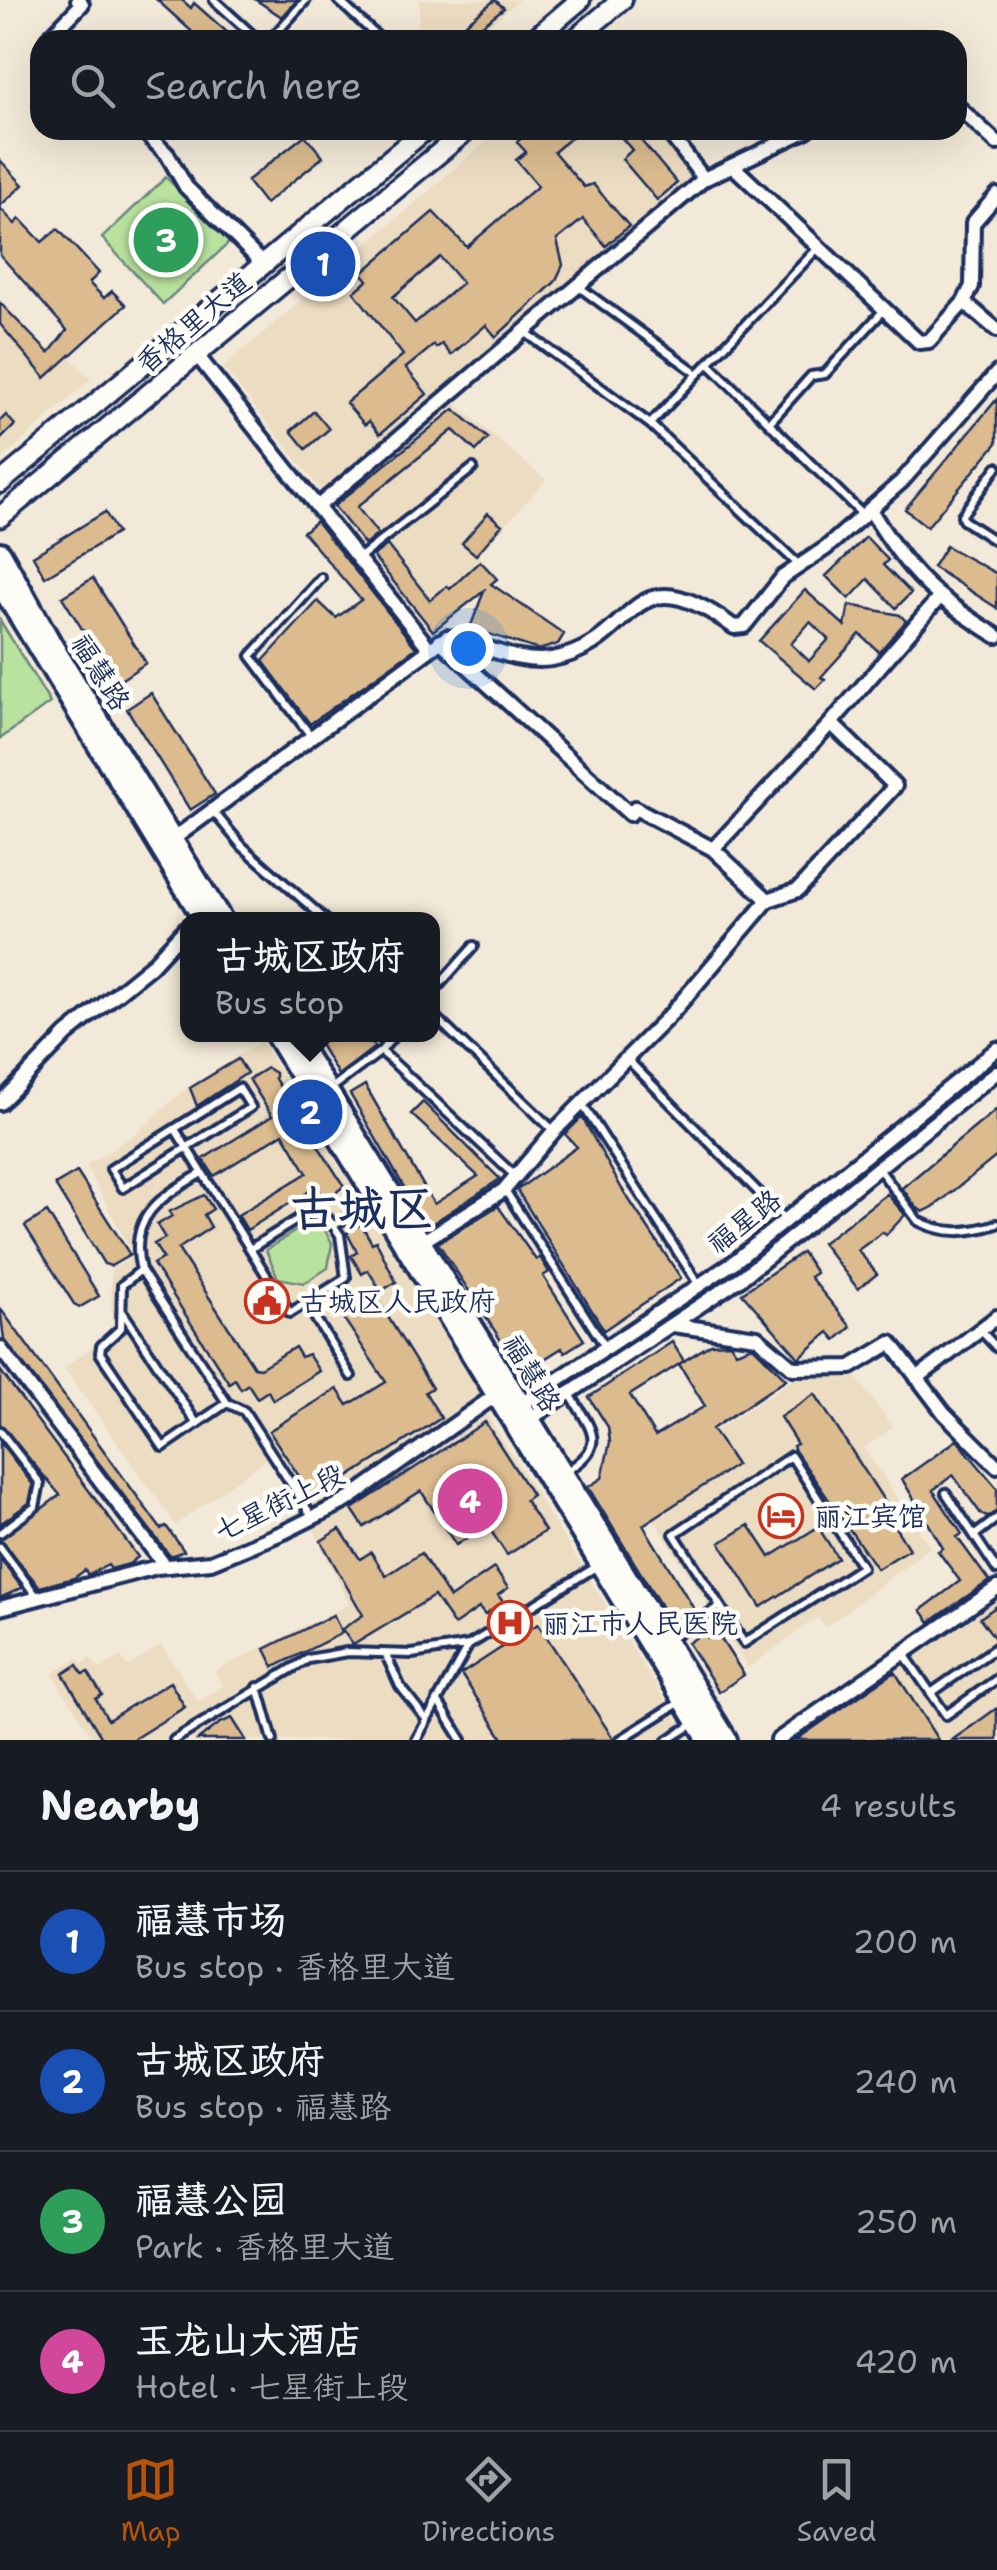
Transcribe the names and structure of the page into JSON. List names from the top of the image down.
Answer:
{
  "streets": {
    "main road": ["香格里大道", "福慧路"],
    "street": ["福星路", "七星街上段"]
  },
  "crossings": [
    ["福慧路", "福星路"],
    ["福慧路", "七星街上段"],
    ["福星路", "七星街上段"]
  ],
  "districts": ["古城区"],
  "places": {
    "public building": ["古城区人民政府"],
    "hotel": ["丽江宾馆"],
    "hospital": ["丽江市人民医院"]
  },
  "page": {
    "search": "Search here",
    "pins": [
      "3",
      "1",
      "2",
      "4"
    ],
    "popup": ["古城区政府", "Bus stop"],
    "heading": ["Nearby", "4 results"],
    "list": [
      {
        "mark": "1",
        "name": "福慧市场",
        "note": "Bus stop · 香格里大道",
        "value": "200 m"
      },
      {
        "mark": "2",
        "name": "古城区政府",
        "note": "Bus stop · 福慧路",
        "value": "240 m"
      },
      {
        "mark": "3",
        "name": "福慧公园",
        "note": "Park · 香格里大道",
        "value": "250 m"
      },
      {
        "mark": "4",
        "name": "玉龙山大酒店",
        "note": "Hotel · 七星街上段",
        "value": "420 m"
      }
    ],
    "nav": ["Map", "Directions", "Saved"]
  }
}
